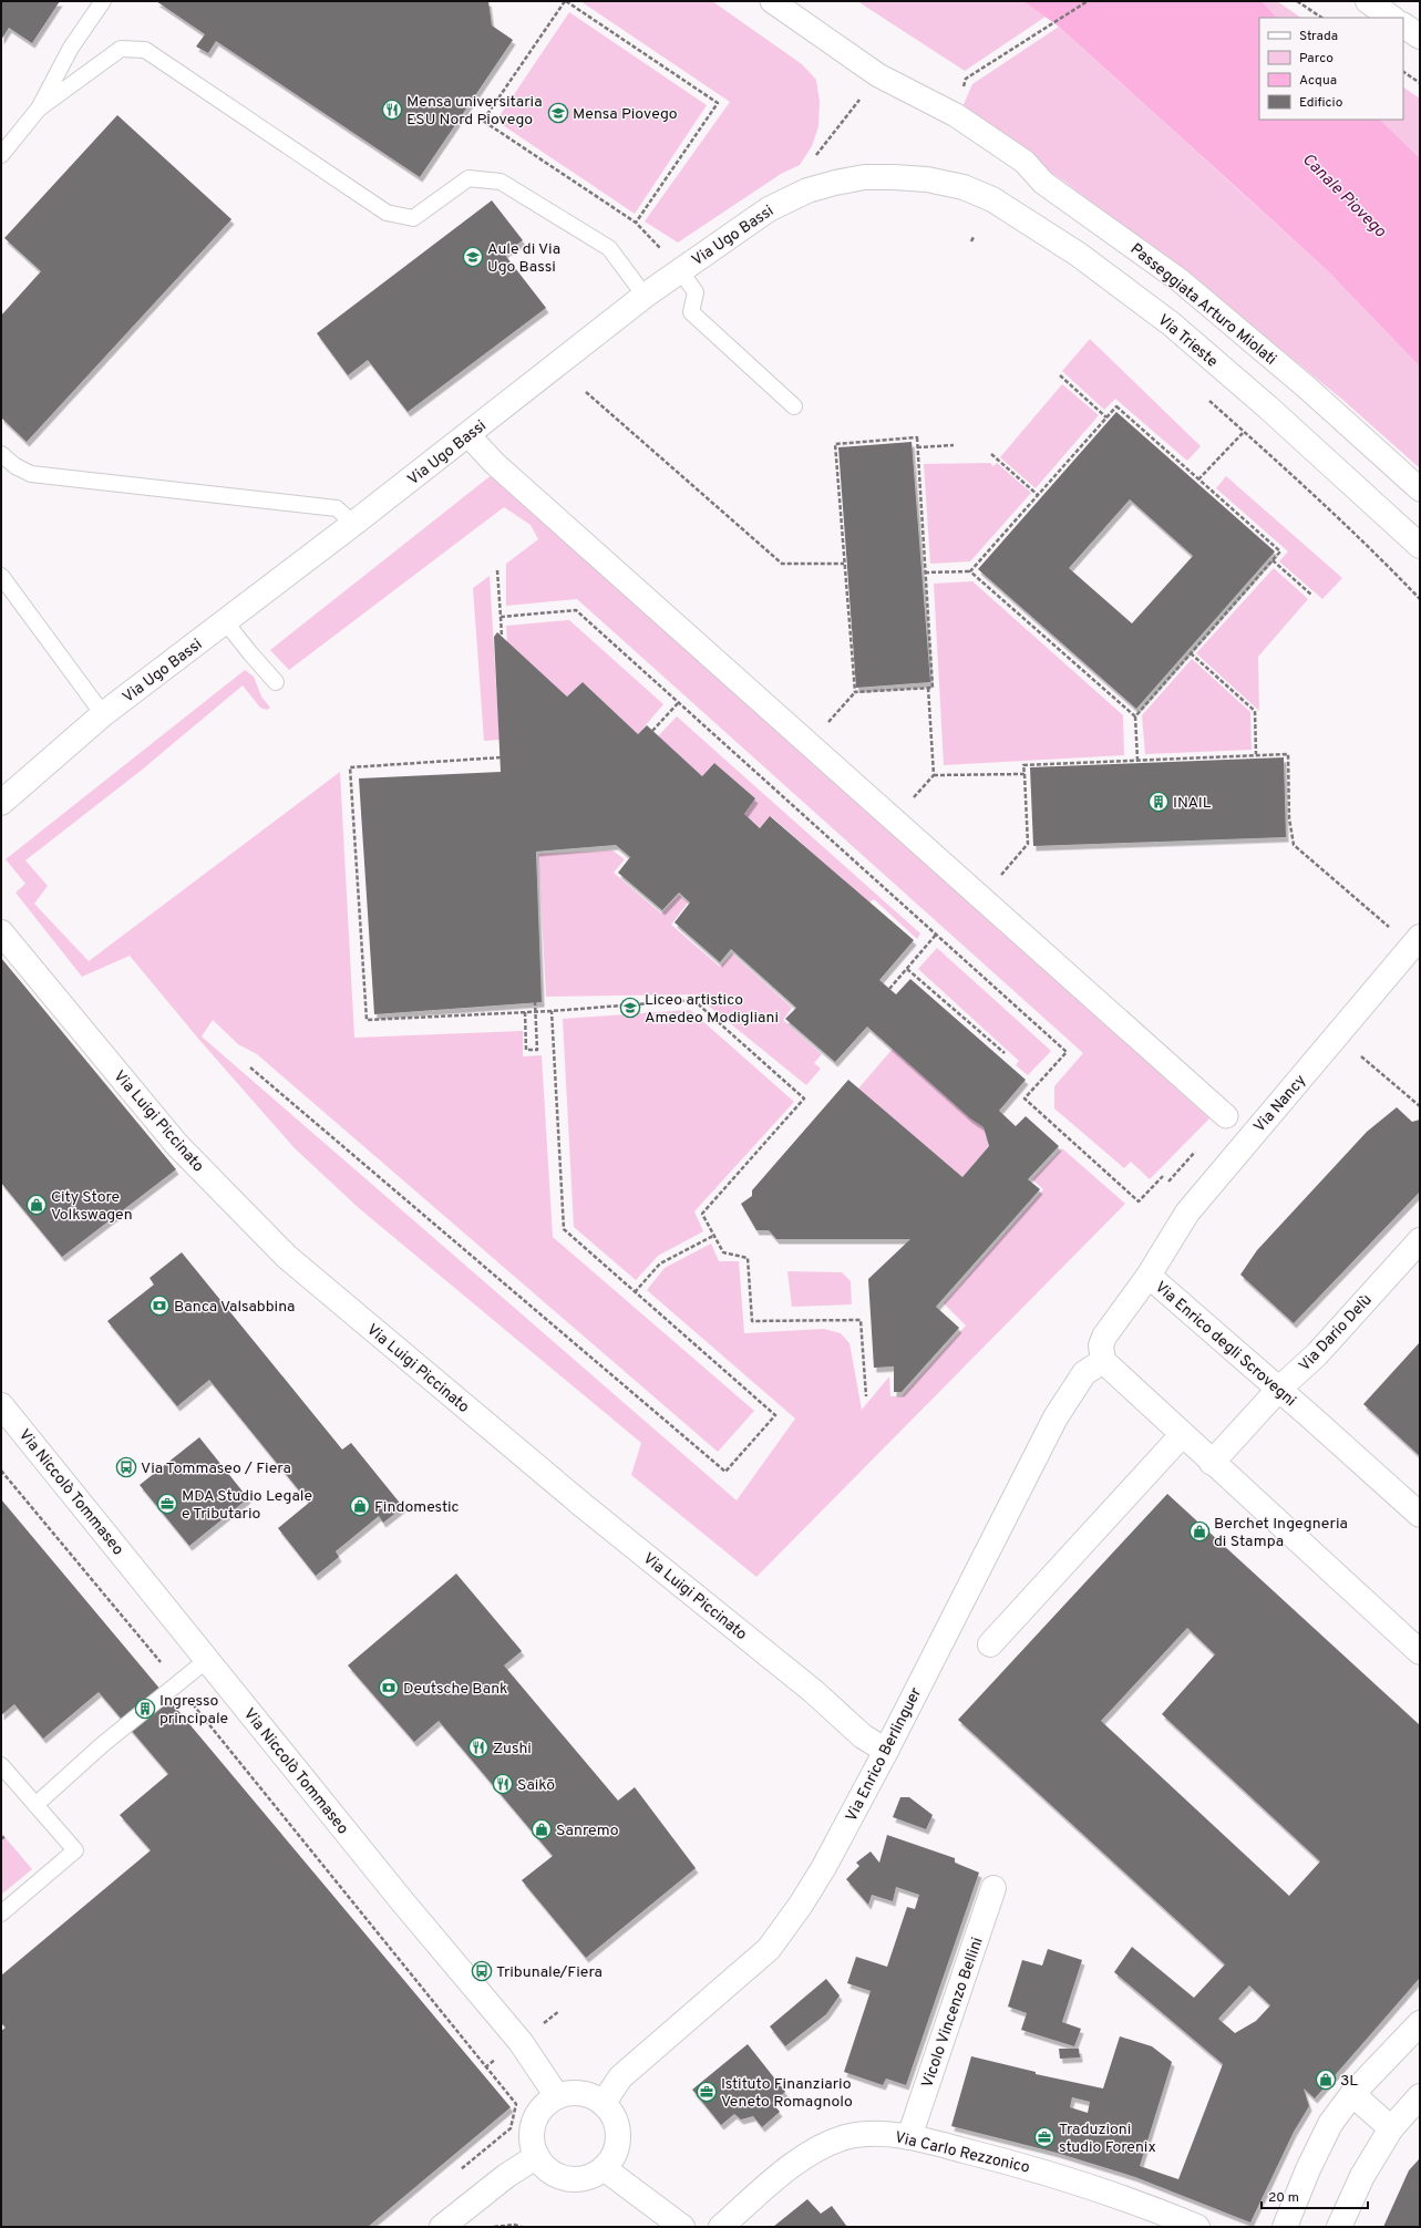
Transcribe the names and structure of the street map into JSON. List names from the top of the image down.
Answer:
{
  "streets": {
    "street": [
      "Via Ugo Bassi",
      "Passeggiata Arturo Miolati",
      "Via Trieste",
      "Via Nancy",
      "Via Luigi Piccinato",
      "Via Dario Delù",
      "Via Enrico degli Scrovegni",
      "Via Niccolò Tommaseo",
      "Via Enrico Berlinguer",
      "Vicolo Vincenzo Bellini",
      "Via Carlo Rezzonico"
    ]
  },
  "crossings": [
    ["Via Ugo Bassi", "Via Trieste"],
    ["Via Nancy", "Via Enrico degli Scrovegni"],
    ["Via Luigi Piccinato", "Via Enrico Berlinguer"],
    ["Via Dario Delù", "Via Enrico degli Scrovegni"],
    ["Via Enrico degli Scrovegni", "Via Enrico Berlinguer"],
    ["Via Niccolò Tommaseo", "Via Enrico Berlinguer"],
    ["Vicolo Vincenzo Bellini", "Via Carlo Rezzonico"]
  ],
  "water": ["Canale Piovego"],
  "places": {
    "restaurant": ["Mensa universitaria ESU Nord Piovego", "Zushi", "Saikō"],
    "school or university": ["Mensa Piovego", "Aule di Via Ugo Bassi", "Liceo artistico Amedeo Modigliani"],
    "building": ["INAIL", "Ingresso principale"],
    "shop": [
      "City Store Volkswagen",
      "Findomestic",
      "Berchet Ingegneria di Stampa",
      "Sanremo",
      "3L"
    ],
    "bank": ["Banca Valsabbina", "Deutsche Bank"],
    "bus stop": ["Via Tommaseo / Fiera", "Tribunale/Fiera"],
    "office": ["MDA Studio Legale e Tributario", "Istituto Finanziario Veneto Romagnolo", "Traduzioni studio Forenix"]
  },
  "legend": [
    "Strada",
    "Parco",
    "Acqua",
    "Edificio"
  ],
  "scale_bar": "20 m"
}
